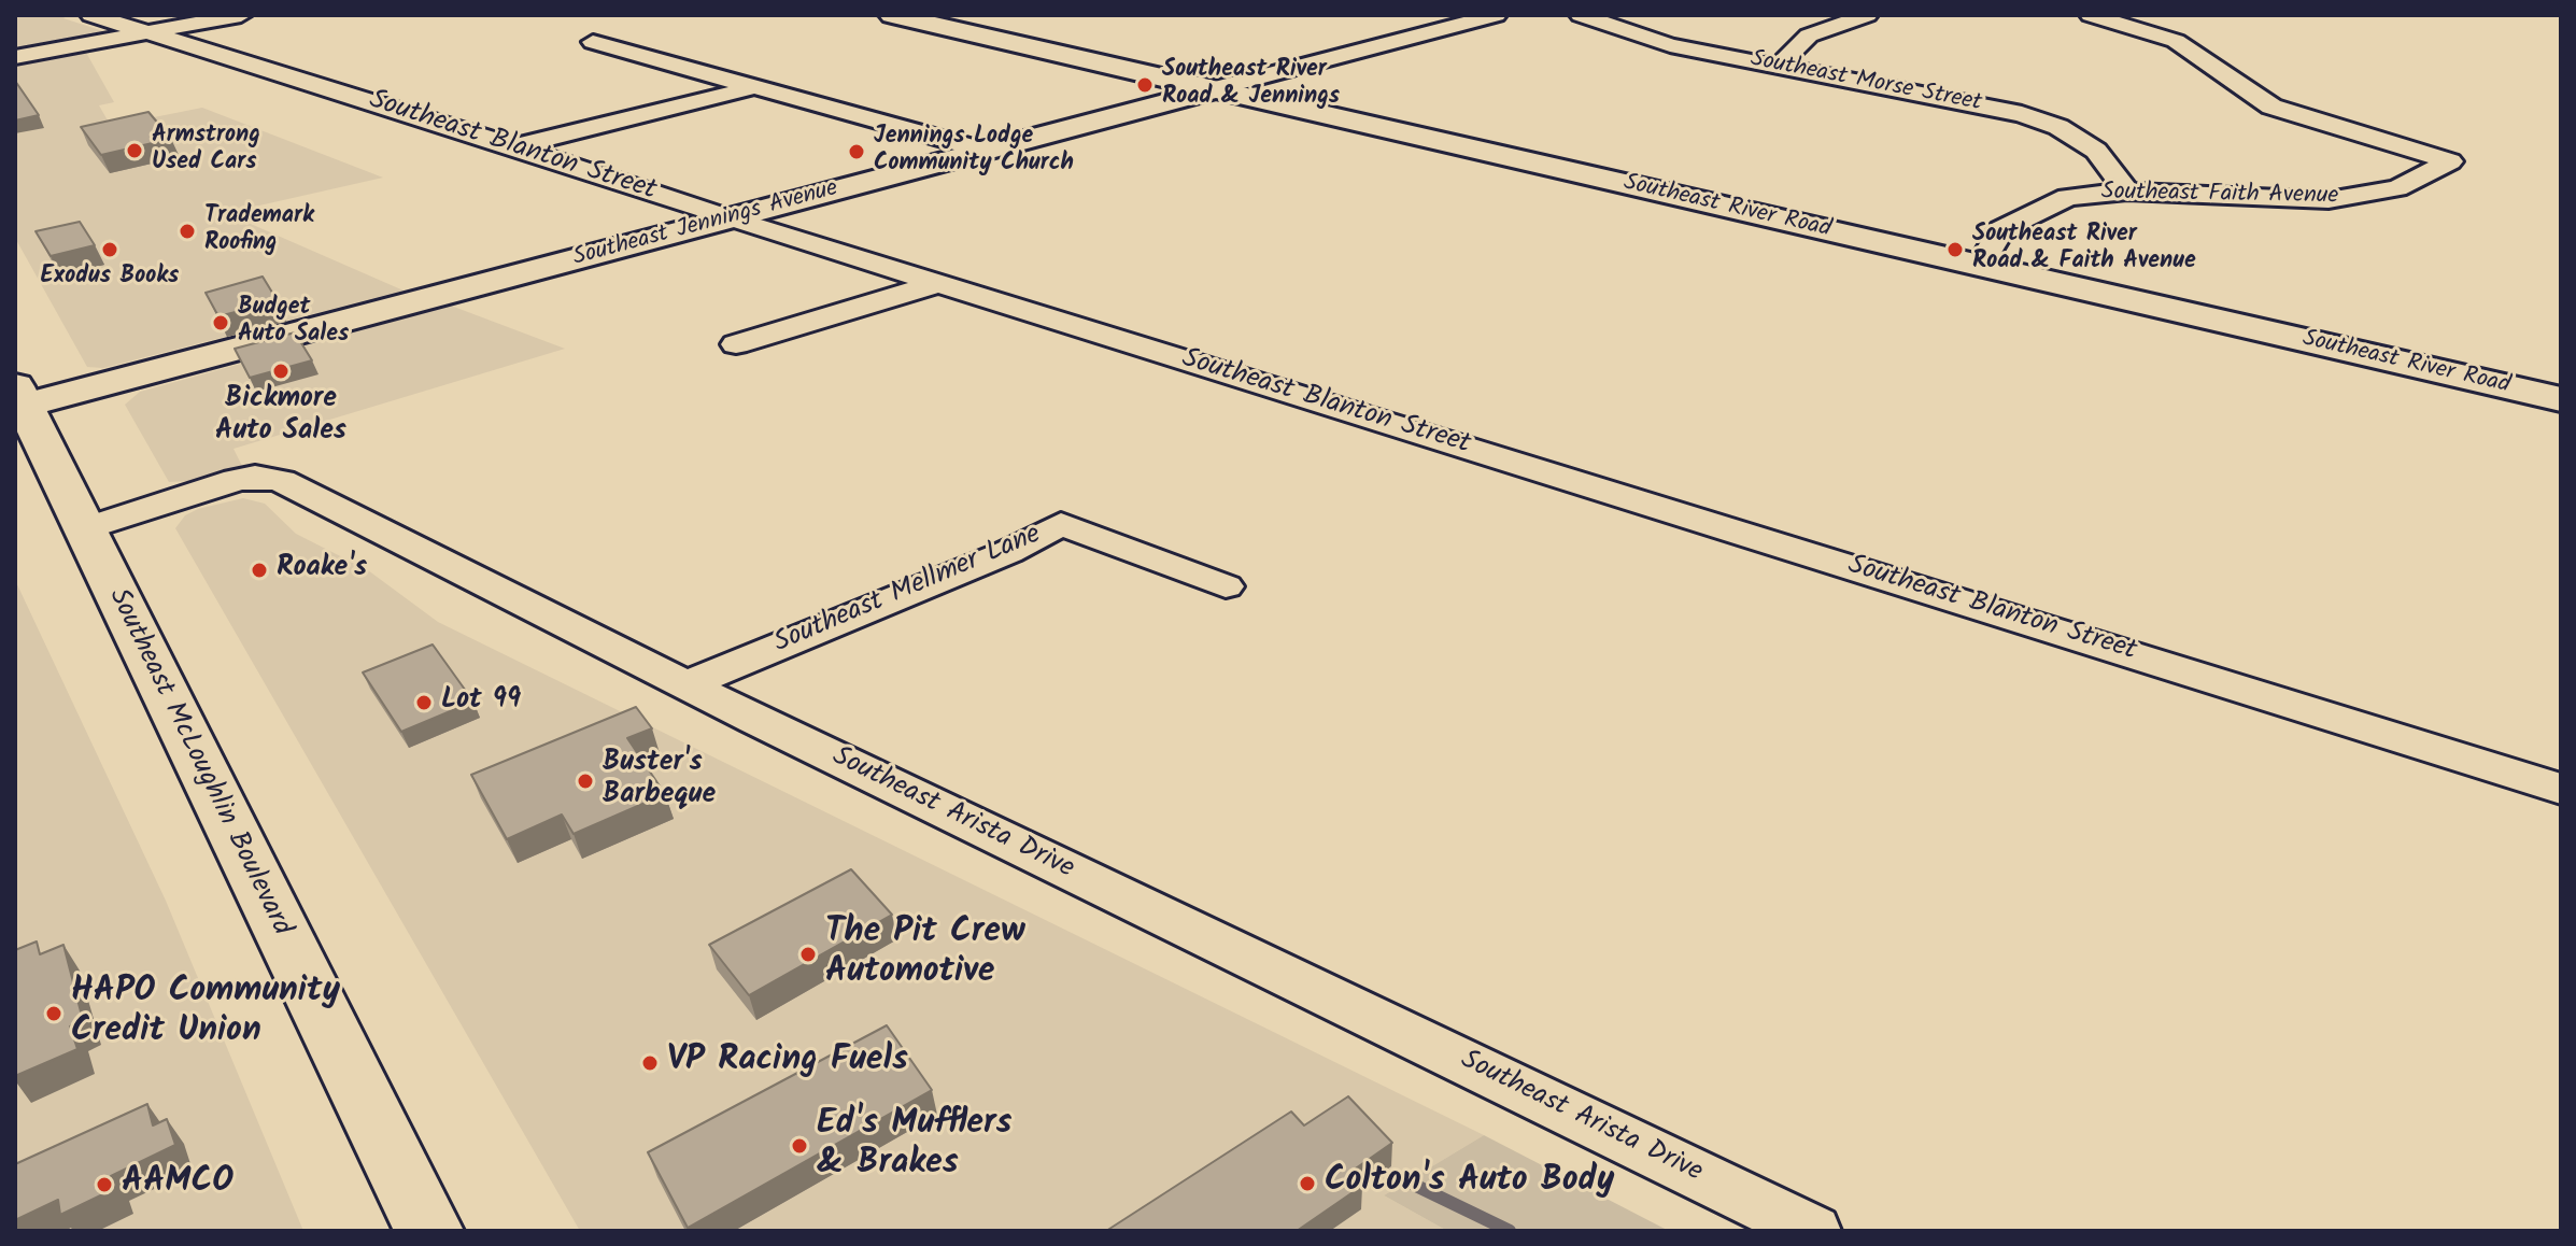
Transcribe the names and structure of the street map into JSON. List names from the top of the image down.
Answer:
{
  "streets": {
    "street": [
      "Southeast Morse Street",
      "Southeast Blanton Street",
      "Southeast Faith Avenue",
      "Southeast River Road",
      "Southeast Jennings Avenue",
      "Southeast Mellmer Lane",
      "Southeast McLoughlin Boulevard",
      "Southeast Arista Drive"
    ]
  },
  "crossings": [
    ["Southeast Morse Street", "Southeast Faith Avenue"],
    ["Southeast Blanton Street", "Southeast Jennings Avenue"],
    ["Southeast Faith Avenue", "Southeast River Road"],
    ["Southeast River Road", "Southeast Jennings Avenue"],
    ["Southeast Jennings Avenue", "Southeast McLoughlin Boulevard"],
    ["Southeast Mellmer Lane", "Southeast Arista Drive"],
    ["Southeast McLoughlin Boulevard", "Southeast Arista Drive"]
  ],
  "places": [
    "Southeast River Road & Jennings",
    "Armstrong Used Cars",
    "Jennings Lodge Community Church",
    "Trademark Roofing",
    "Exodus Books",
    "Southeast River Road & Faith Avenue",
    "Budget Auto Sales",
    "Bickmore Auto Sales",
    "Roake's",
    "Lot 99",
    "Buster's Barbeque",
    "The Pit Crew Automotive",
    "HAPO Community Credit Union",
    "VP Racing Fuels",
    "Ed's Mufflers & Brakes",
    "Colton's Auto Body",
    "AAMCO"
  ]
}
